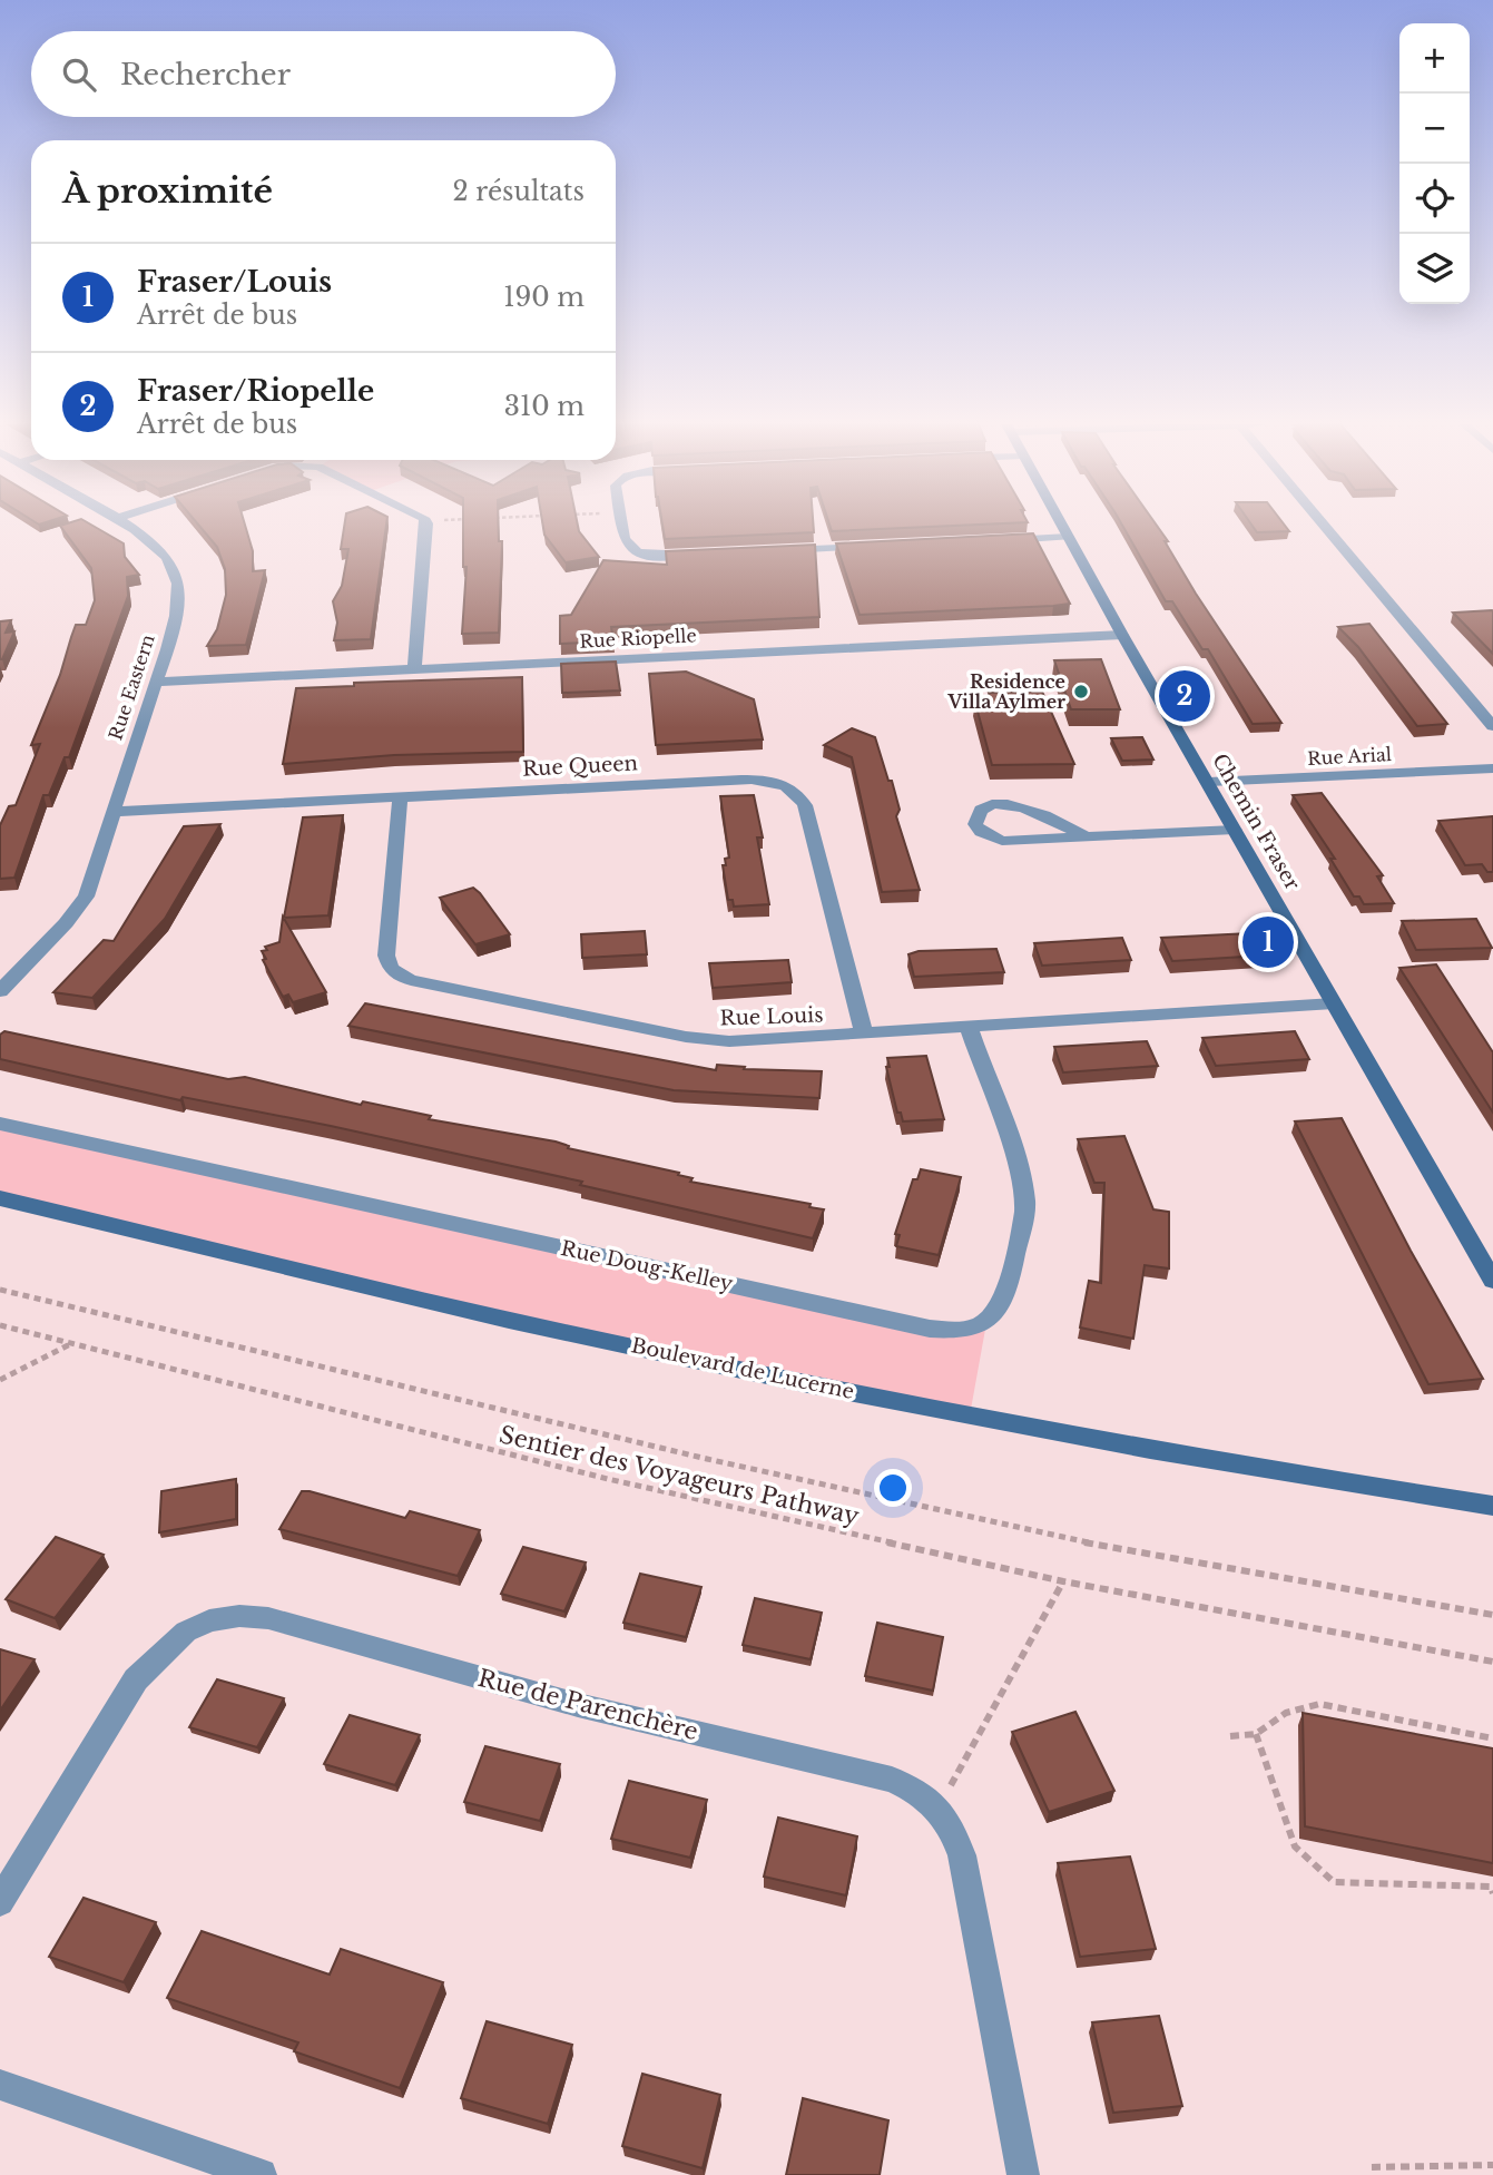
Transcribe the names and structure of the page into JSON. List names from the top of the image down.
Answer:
{
  "streets": {
    "street": [
      "Rue Riopelle",
      "Rue Eastern",
      "Rue Arial",
      "Rue Queen",
      "Chemin Fraser",
      "Rue Louis",
      "Rue Doug-Kelley",
      "Boulevard de Lucerne",
      "Rue de Parenchère"
    ],
    "path": ["Sentier des Voyageurs Pathway"]
  },
  "crossings": [
    ["Rue Riopelle", "Rue Eastern"],
    ["Rue Riopelle", "Chemin Fraser"],
    ["Rue Eastern", "Rue Queen"],
    ["Rue Arial", "Chemin Fraser"],
    ["Rue Queen", "Rue Louis"],
    ["Chemin Fraser", "Rue Louis"],
    ["Rue Louis", "Rue Doug-Kelley"]
  ],
  "places": ["Residence Villa Aylmer"],
  "page": {
    "map_buttons": ["+", "−"],
    "search": "Rechercher",
    "heading": ["À proximité", "2 résultats"],
    "list": [
      {
        "mark": "1",
        "name": "Fraser/Louis",
        "note": "Arrêt de bus",
        "value": "190 m"
      },
      {
        "mark": "2",
        "name": "Fraser/Riopelle",
        "note": "Arrêt de bus",
        "value": "310 m"
      }
    ],
    "pins": ["2", "1"]
  }
}
